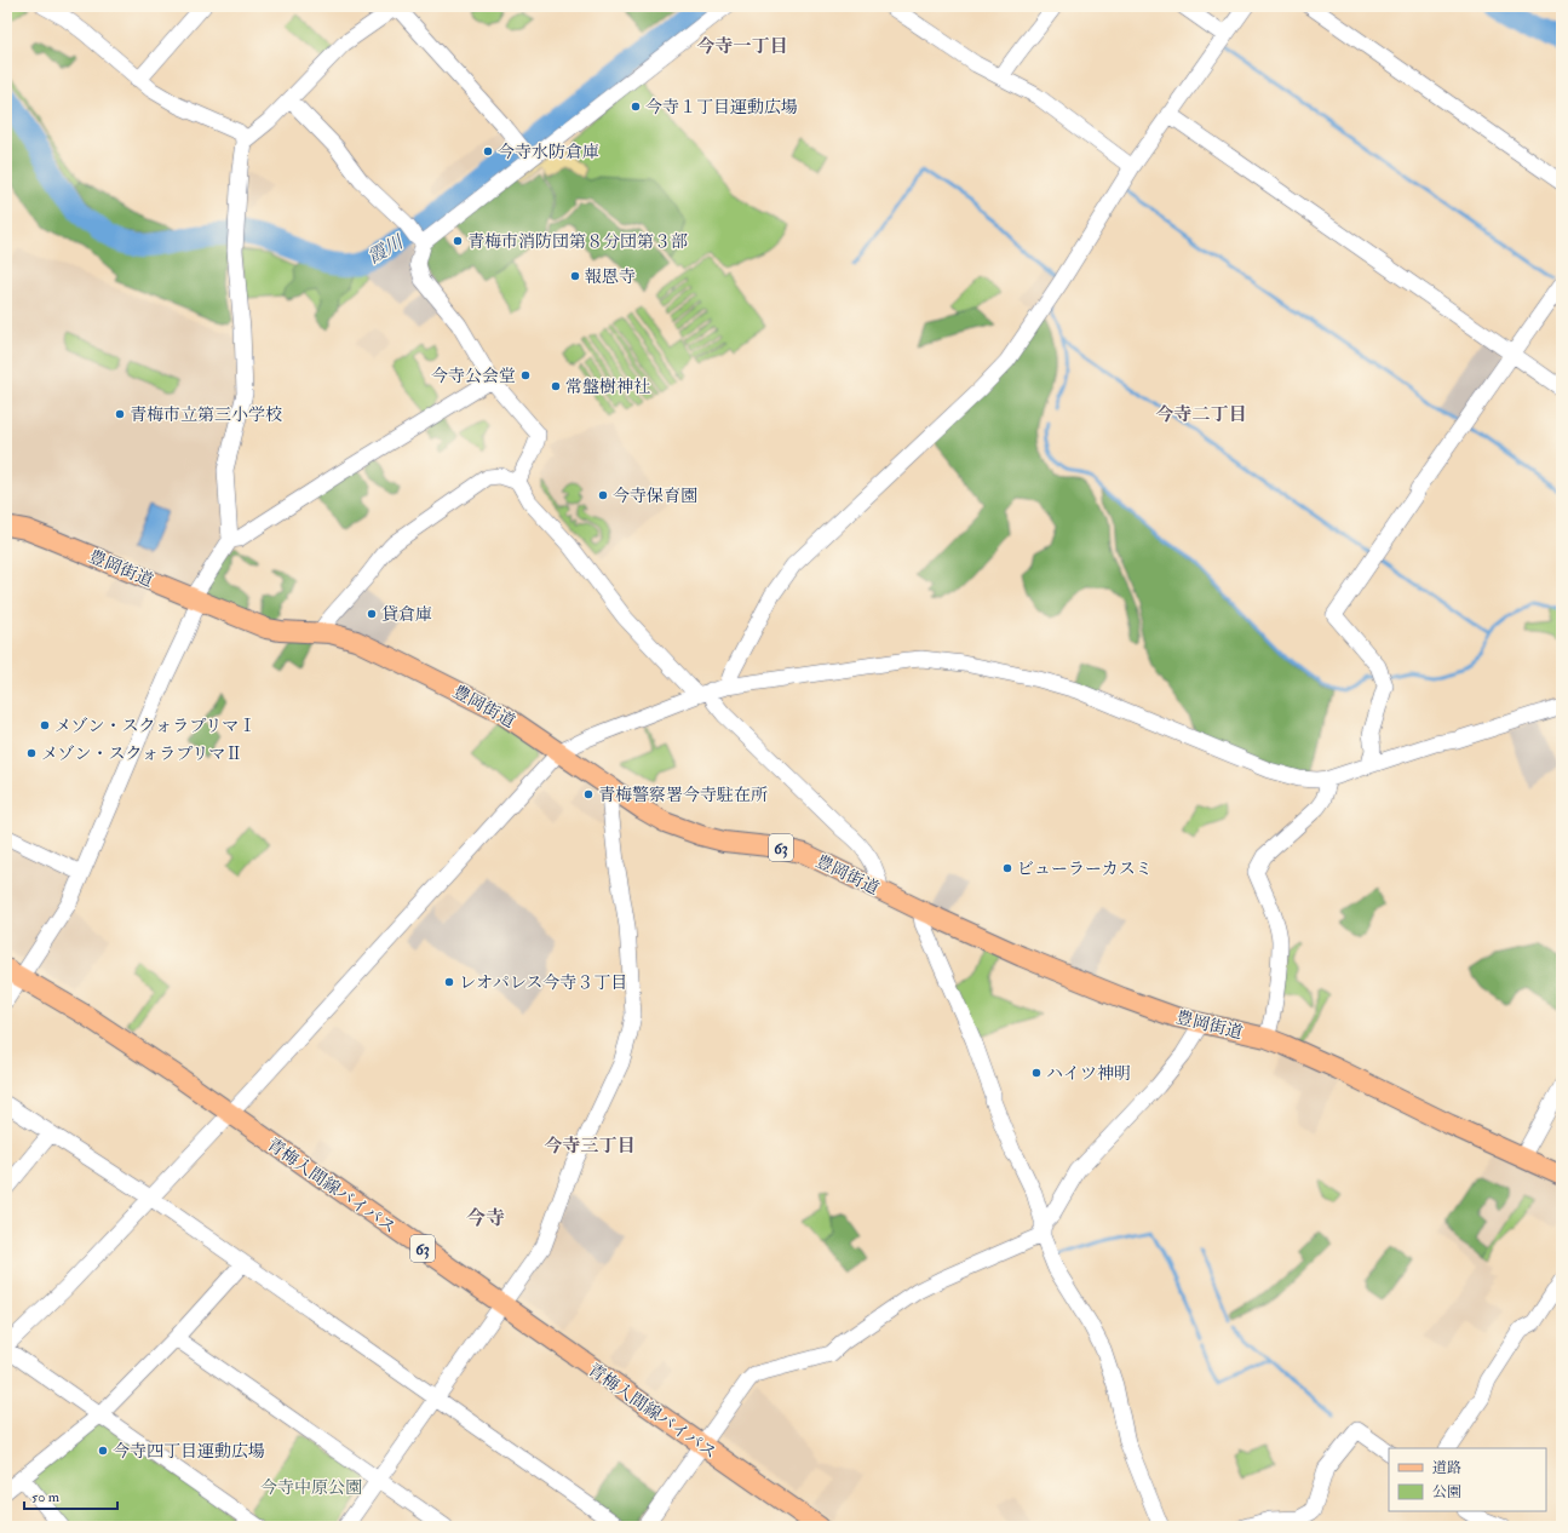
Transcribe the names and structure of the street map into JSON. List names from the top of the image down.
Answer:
{
  "streets": {
    "main road": ["豊岡街道", "63", "青梅入間線バイパス"]
  },
  "districts": [
    "今寺一丁目",
    "今寺二丁目",
    "今寺三丁目",
    "今寺"
  ],
  "water": ["霞川"],
  "parks": ["今寺中原公園"],
  "places": [
    "今寺１丁目運動広場",
    "今寺水防倉庫",
    "青梅市消防団第８分団第３部",
    "報恩寺",
    "今寺公会堂",
    "常盤樹神社",
    "青梅市立第三小学校",
    "今寺保育園",
    "貸倉庫",
    "メゾン・スクォラプリマⅠ",
    "メゾン・スクォラプリマⅡ",
    "青梅警察署今寺駐在所",
    "ビューラーカスミ",
    "レオパレス今寺３丁目",
    "ハイツ神明",
    "今寺四丁目運動広場"
  ],
  "legend": ["道路", "公園"],
  "scale_bar": "50 m"
}
